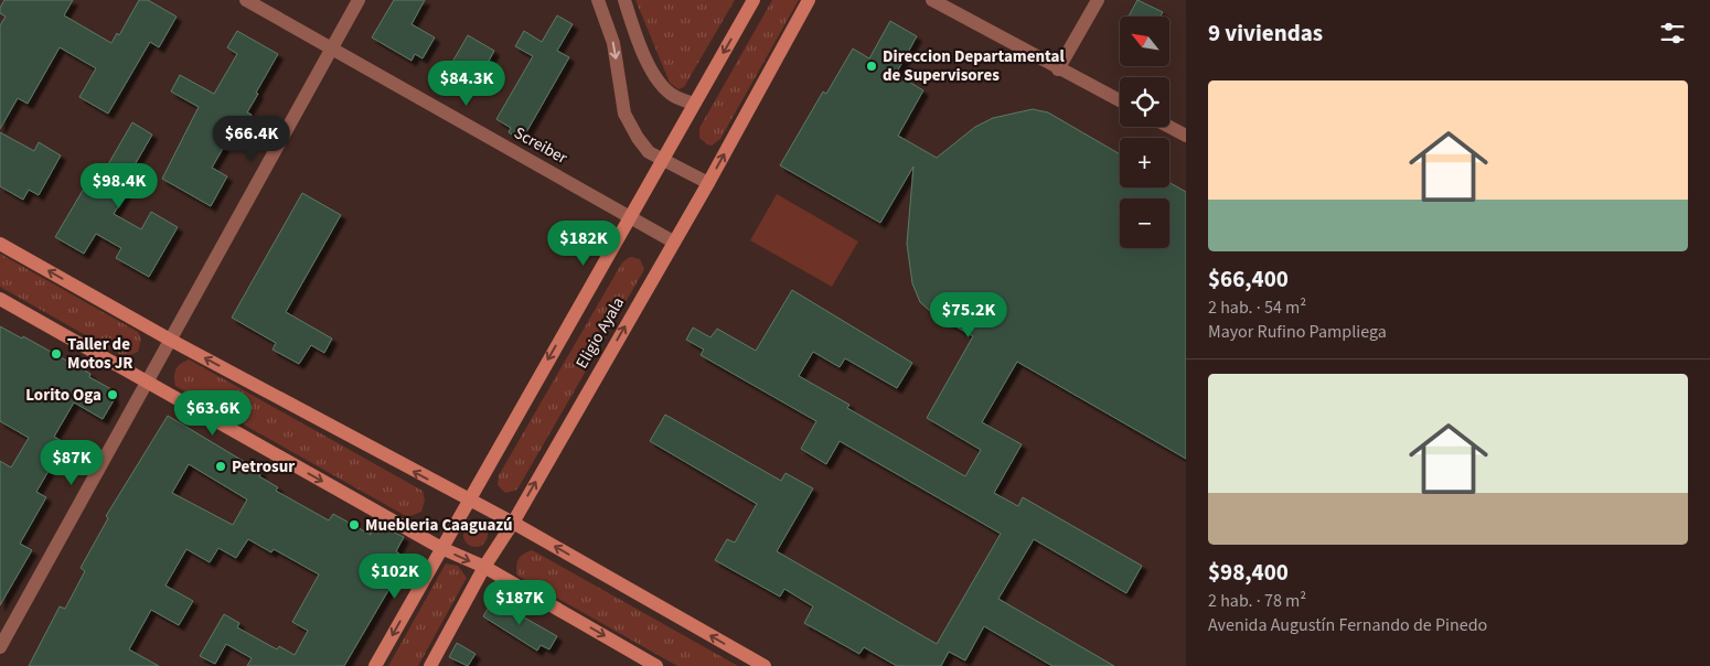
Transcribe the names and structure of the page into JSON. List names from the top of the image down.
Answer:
{
  "streets": {
    "street": ["Screiber", "Eligio Ayala"]
  },
  "crossings": [
    ["Screiber", "Eligio Ayala"]
  ],
  "places": [
    "Direccion Departamental de Supervisores",
    "Taller de Motos JR",
    "Lorito Oga",
    "Petrosur",
    "Muebleria Caaguazú"
  ],
  "north": "top left",
  "page": {
    "heading": "9 viviendas",
    "map_buttons": ["+", "−"],
    "price": [
      "$84.3K",
      "$66.4K",
      "$98.4K",
      "$182K",
      "$75.2K",
      "$63.6K",
      "$87K",
      "$102K",
      "$187K"
    ],
    "list": [
      {
        "name": "$66,400",
        "note": "2 hab. · 54 m² · Mayor Rufino Pampliega"
      },
      {
        "name": "$98,400",
        "note": "2 hab. · 78 m² · Avenida Augustín Fernando de Pinedo"
      }
    ]
  }
}
